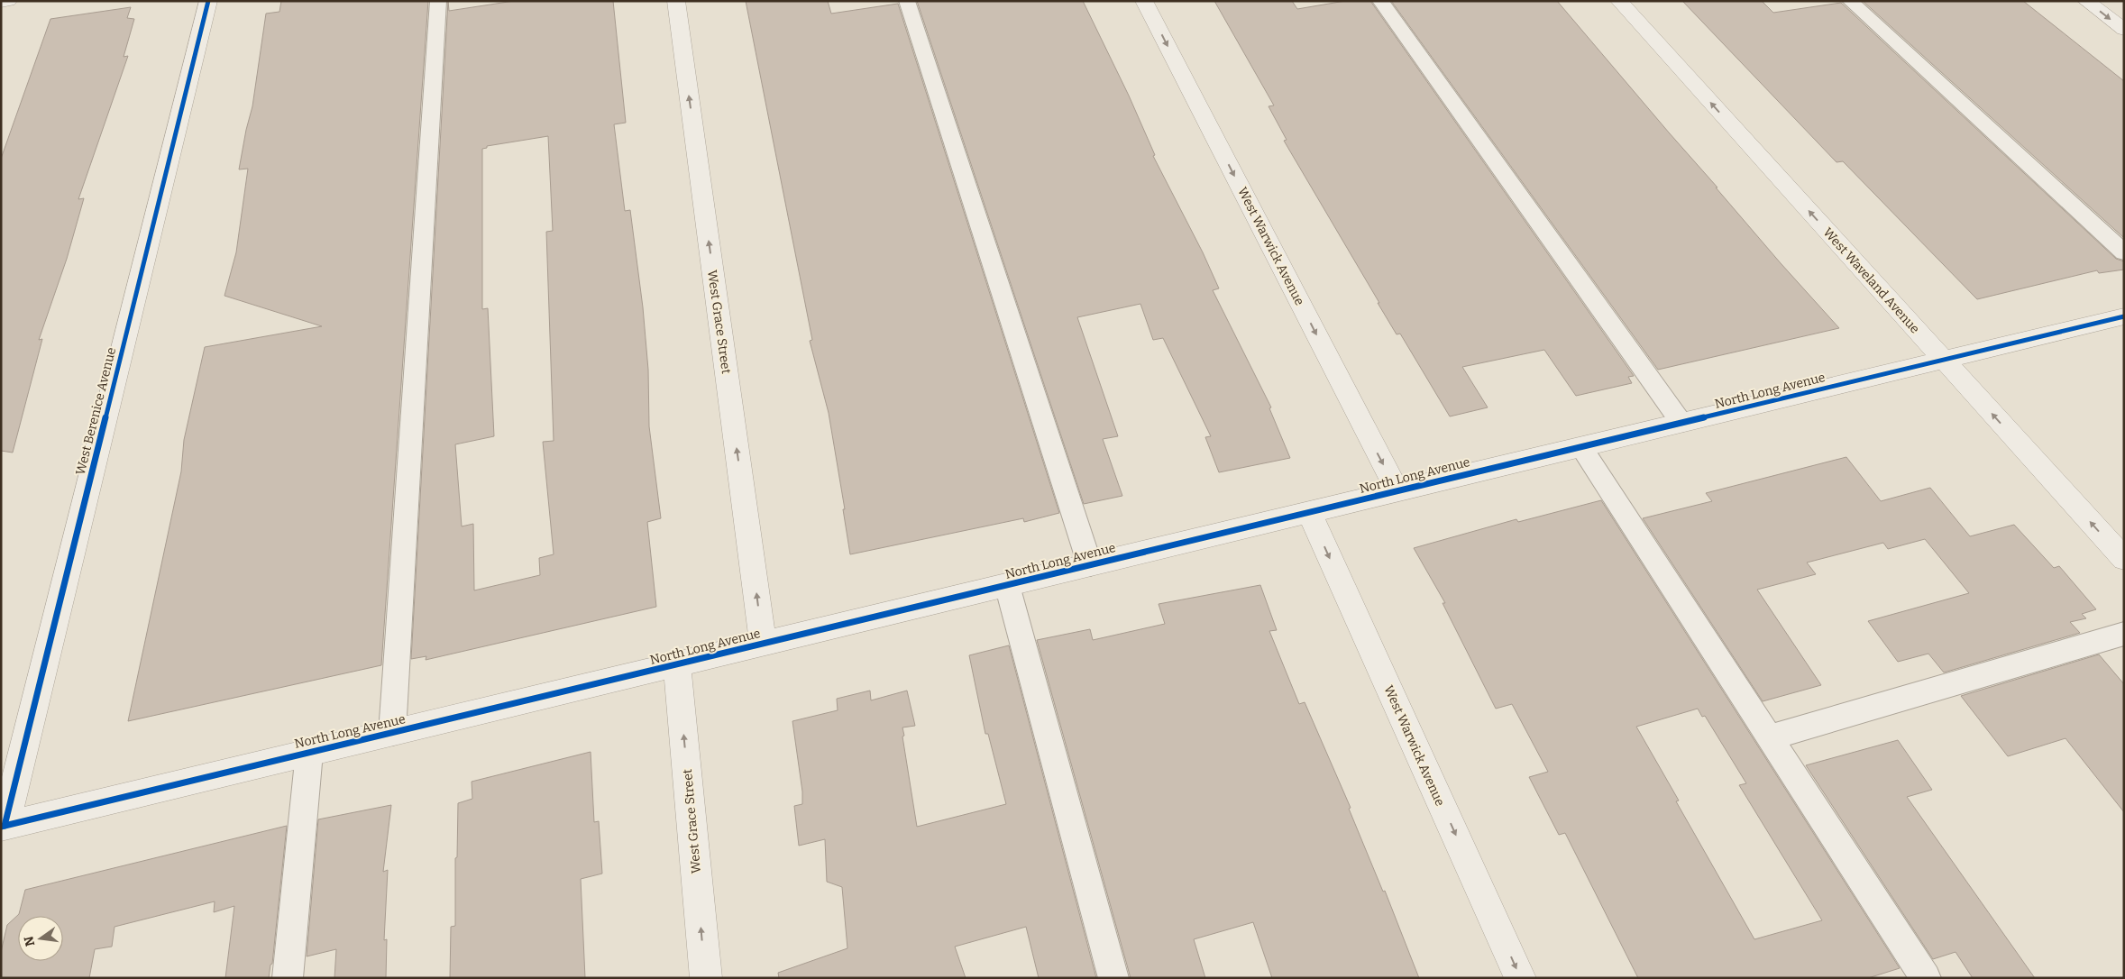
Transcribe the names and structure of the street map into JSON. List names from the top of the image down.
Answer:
{
  "streets": {
    "street": [
      "West Warwick Avenue",
      "West Waveland Avenue",
      "West Grace Street",
      "North Long Avenue",
      "West Berenice Avenue"
    ]
  },
  "crossings": [
    ["West Warwick Avenue", "North Long Avenue"],
    ["West Waveland Avenue", "North Long Avenue"],
    ["West Grace Street", "North Long Avenue"],
    ["North Long Avenue", "West Berenice Avenue"]
  ],
  "one_way": ["West Warwick Avenue", "West Waveland Avenue", "West Grace Street"],
  "north": "left"
}
